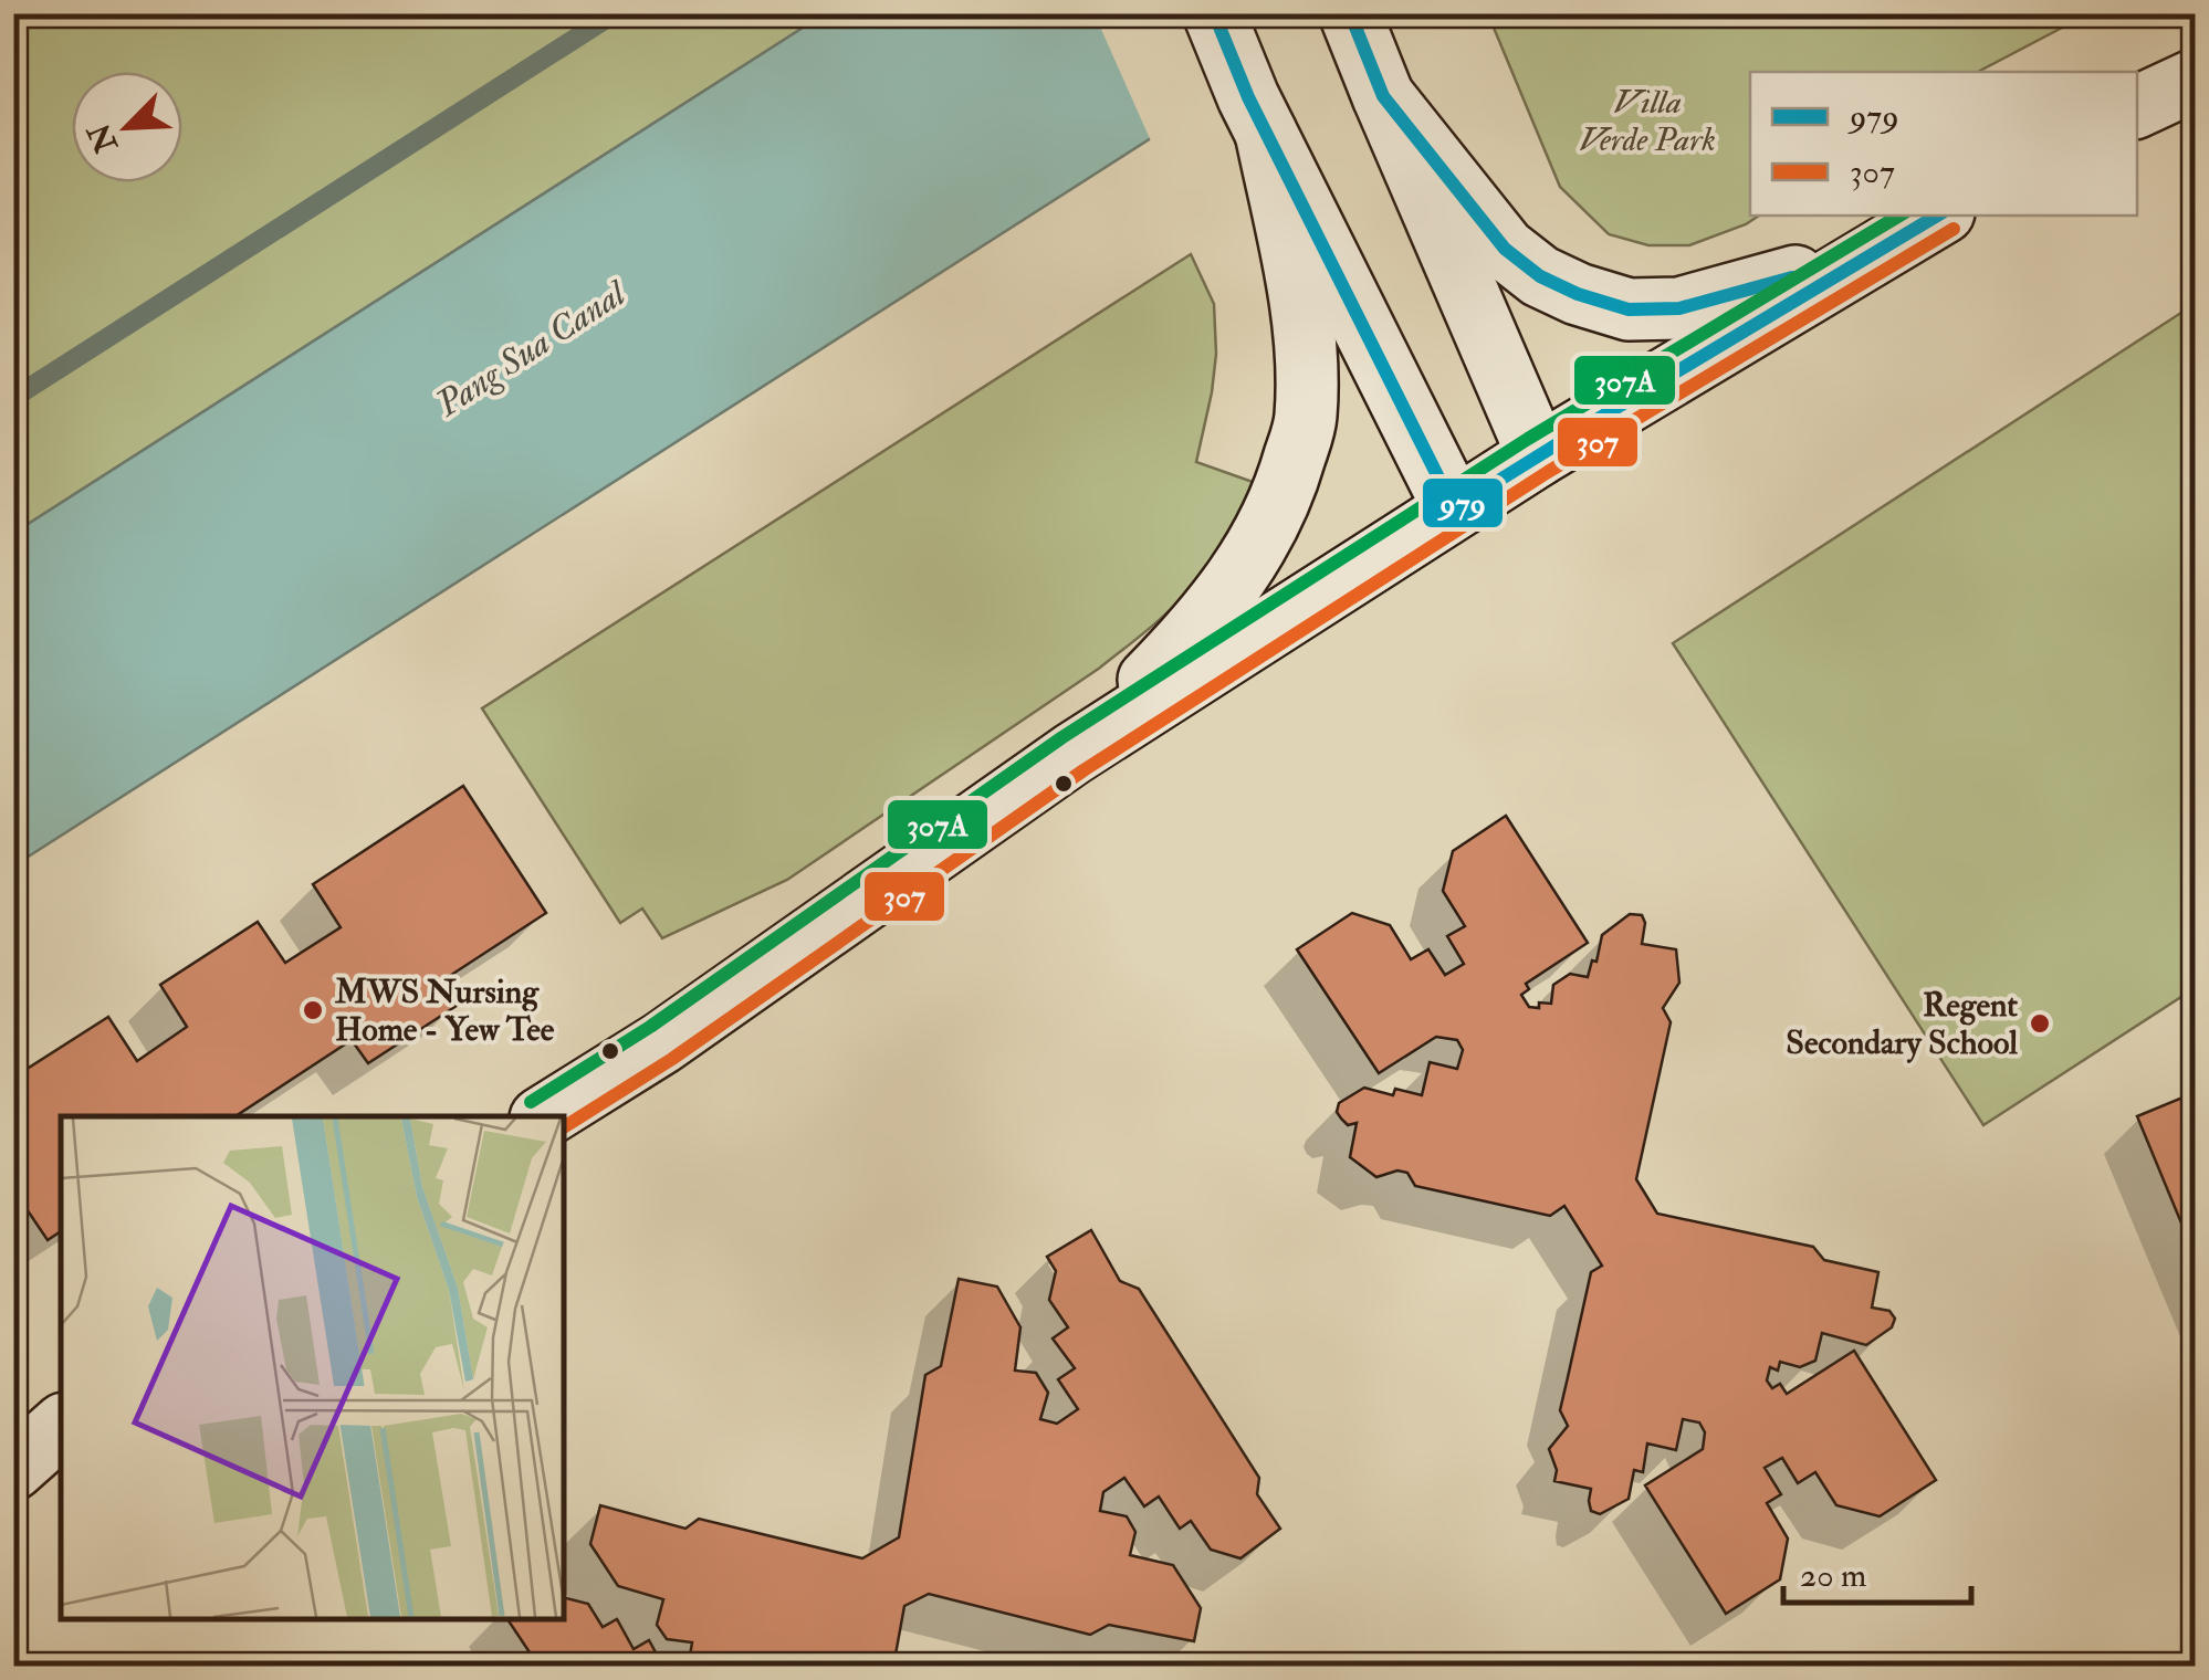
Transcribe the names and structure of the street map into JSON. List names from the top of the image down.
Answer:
{
  "water": ["Pang Sua Canal"],
  "parks": ["Villa Verde Park"],
  "places": ["MWS Nursing Home - Yew Tee", "Regent Secondary School"],
  "lines": ["transit line 979", "transit line 307A", "transit line 307"],
  "legend": ["979", "307"],
  "scale_bar": "20 m",
  "north": "bottom left"
}
